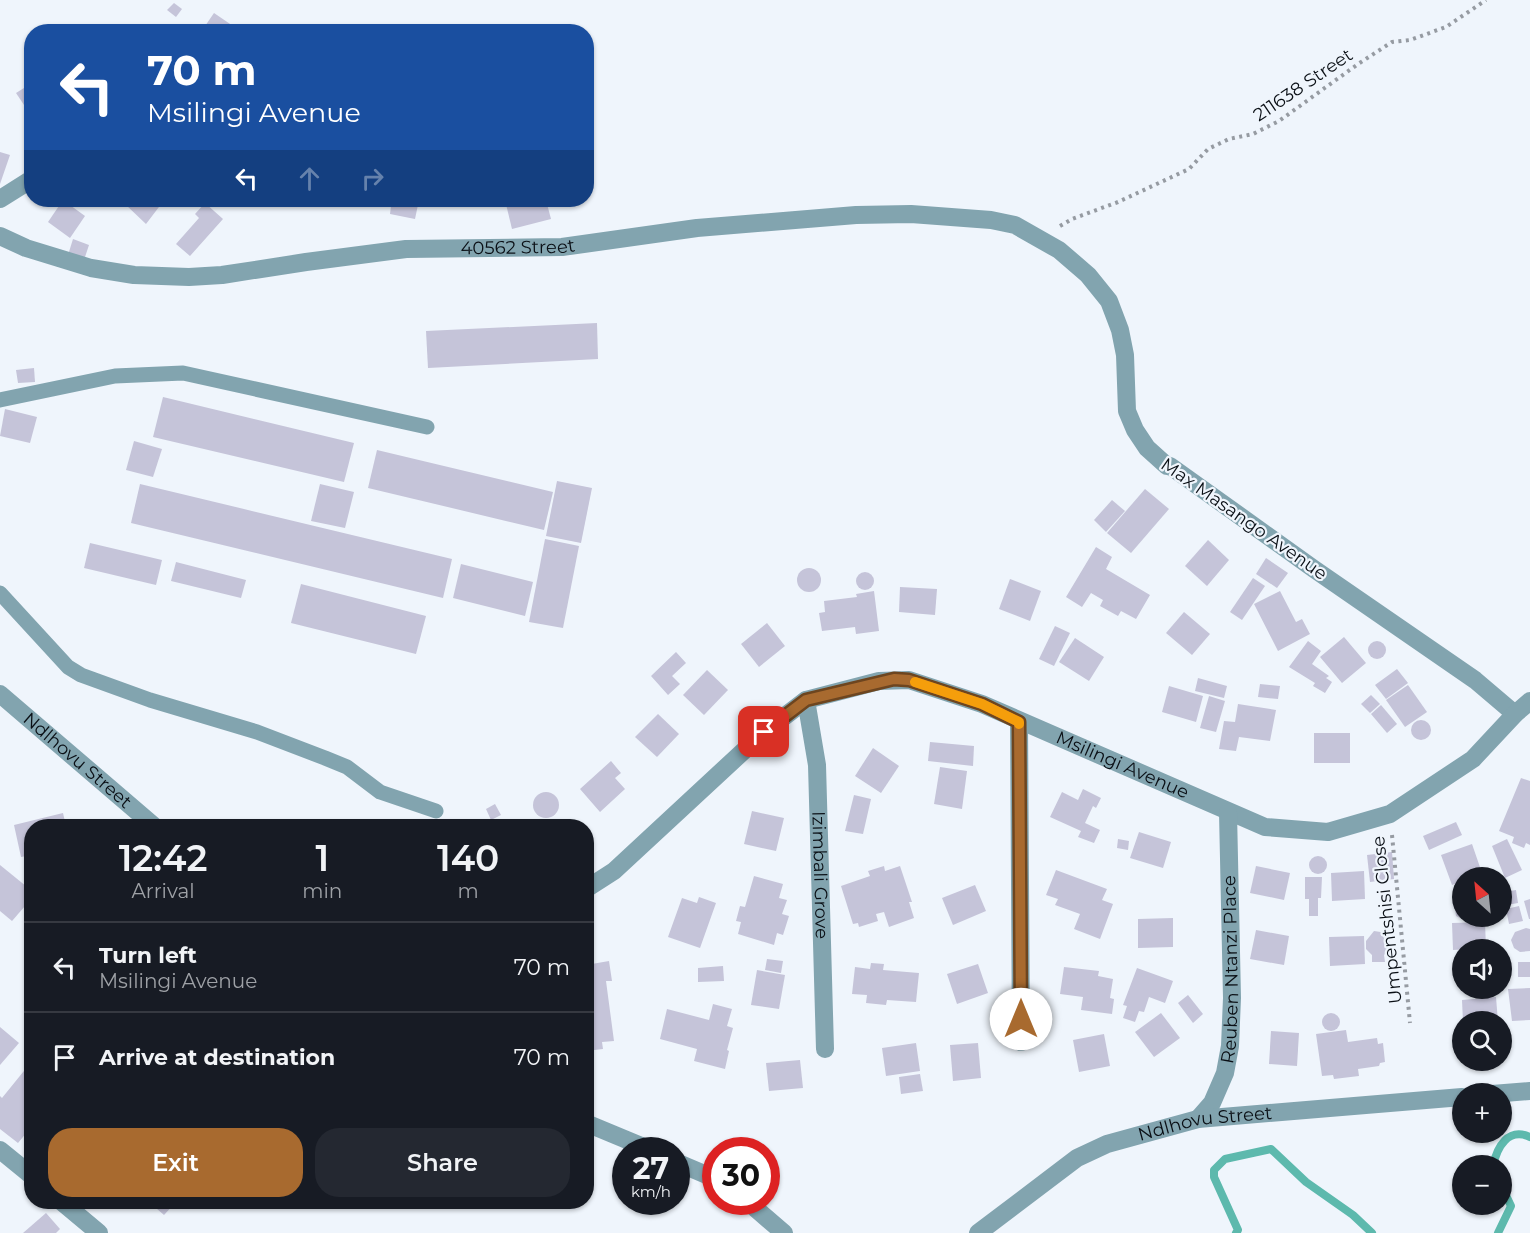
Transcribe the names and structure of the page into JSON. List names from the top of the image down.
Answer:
{
  "streets": {
    "street": [
      "40562 Street",
      "Max Masango Avenue",
      "Ndlhovu Street",
      "Msilingi Avenue",
      "Izimbali Grove",
      "Reuben Ntanzi Place"
    ],
    "path": ["211638 Street", "Umpentshisi Close"]
  },
  "crossings": [
    ["211638 Street", "40562 Street"],
    ["211638 Street", "Max Masango Avenue"],
    ["40562 Street", "Max Masango Avenue"],
    ["Max Masango Avenue", "Msilingi Avenue"],
    ["Ndlhovu Street", "Reuben Ntanzi Place"],
    ["Msilingi Avenue", "Izimbali Grove"],
    ["Msilingi Avenue", "Umpentshisi Close"],
    ["Msilingi Avenue", "Reuben Ntanzi Place"]
  ],
  "north": "top left",
  "page": {
    "turn": ["70 m", "Msilingi Avenue"],
    "eta": [
      "12:42",
      "Arrival",
      "1",
      "min",
      "140",
      "m"
    ],
    "map_buttons": ["+", "−"],
    "list": [
      {
        "name": "Turn left",
        "note": "Msilingi Avenue",
        "value": "70 m"
      },
      {
        "name": "Arrive at destination",
        "value": "70 m"
      }
    ],
    "buttons": ["Exit", "Share"],
    "speed": "27 km/h",
    "limit": "30"
  }
}
